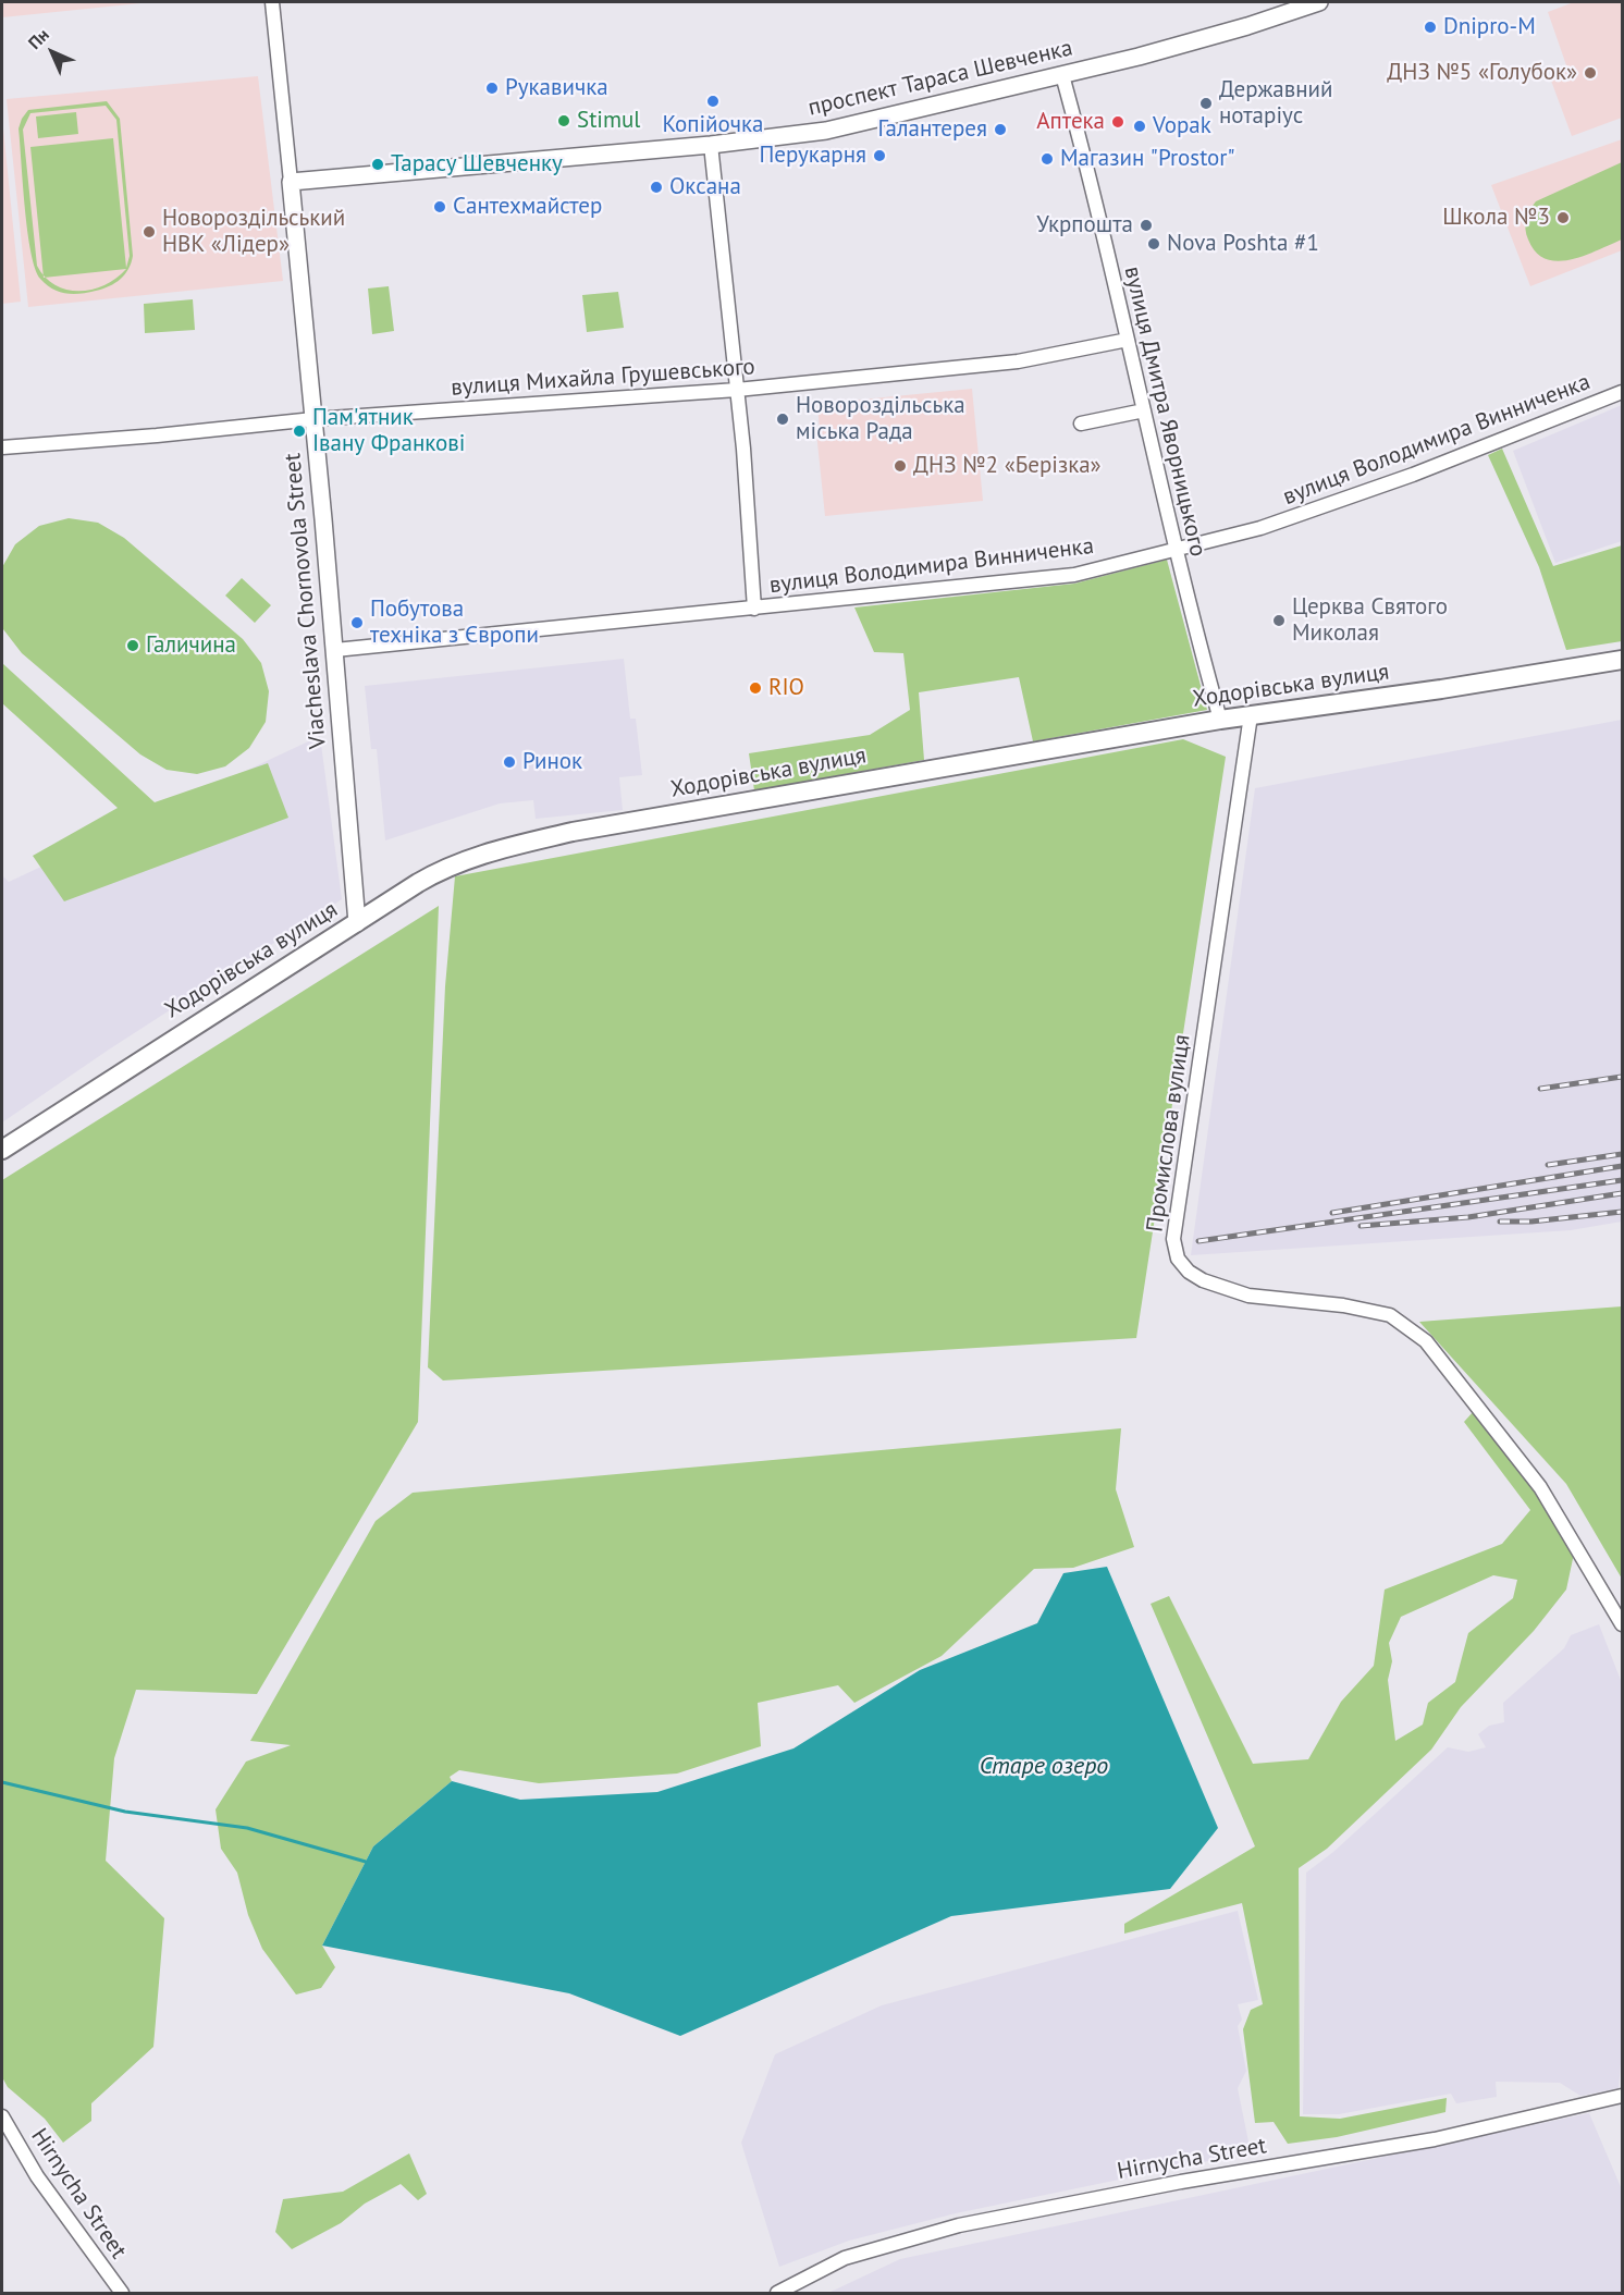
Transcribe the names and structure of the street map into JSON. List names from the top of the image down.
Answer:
{
  "streets": {
    "main road": ["Ходорівська вулиця"],
    "street": [
      "проспект Тараса Шевченка",
      "вулиця Михайла Грушевського",
      "вулиця Дмитра Яворницького",
      "вулиця Володимира Винниченка",
      "Viacheslava Chornovola Street",
      "Промислова вулиця",
      "Hirnycha Street"
    ]
  },
  "crossings": [
    ["проспект Тараса Шевченка", "вулиця Дмитра Яворницького"],
    ["проспект Тараса Шевченка", "Viacheslava Chornovola Street"],
    ["вулиця Михайла Грушевського", "вулиця Дмитра Яворницького"],
    ["вулиця Михайла Грушевського", "Viacheslava Chornovola Street"],
    ["вулиця Дмитра Яворницького", "вулиця Володимира Винниченка"],
    ["вулиця Дмитра Яворницького", "Ходорівська вулиця"],
    ["вулиця Володимира Винниченка", "Viacheslava Chornovola Street"],
    ["Viacheslava Chornovola Street", "Ходорівська вулиця"],
    ["Ходорівська вулиця", "Промислова вулиця"]
  ],
  "water": ["Старе озеро"],
  "places": [
    "Dnipro-M",
    "ДНЗ №5 «Голубок»",
    "Рукавичка",
    "Копійочка",
    "Державний нотаріус",
    "Stimul",
    "Аптека",
    "Vopak",
    "Галантерея",
    "Перукарня",
    "Магазин \"Prostor\"",
    "Тарасу Шевченку",
    "Оксана",
    "Сантехмайстер",
    "Школа №3",
    "Укрпошта",
    "Новороздільський НВК «Лідер»",
    "Nova Poshta #1",
    "Новороздільська міська Рада",
    "Пам'ятник Івану Франкові",
    "ДНЗ №2 «Берізка»",
    "Церква Святого Миколая",
    "Побутова техніка з Європи",
    "Галичина",
    "RIO",
    "Ринок"
  ],
  "north": "top left"
}
